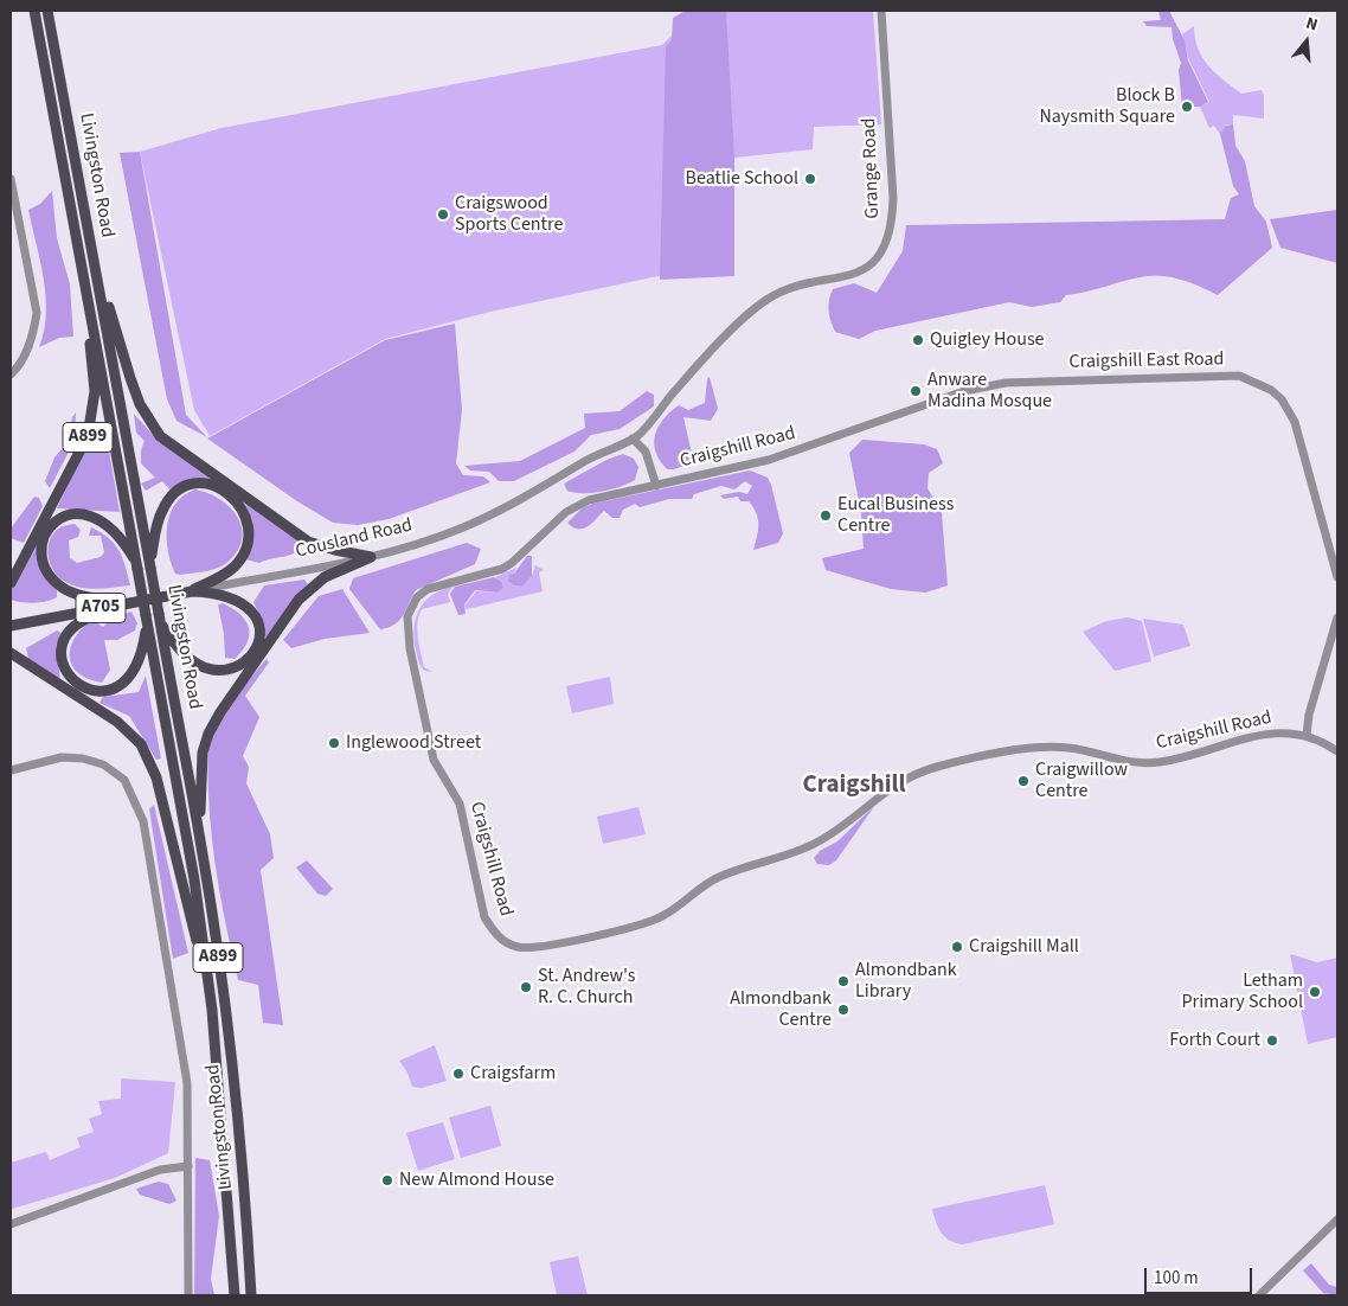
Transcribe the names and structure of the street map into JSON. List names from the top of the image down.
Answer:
{
  "streets": {
    "main road": [
      "Livingston Road",
      "A899",
      "Cousland Road",
      "A705"
    ],
    "street": ["Grange Road", "Craigshill East Road", "Craigshill Road"]
  },
  "crossings": [
    ["Grange Road", "Cousland Road"],
    ["Livingston Road", "A899"],
    ["Craigshill East Road", "Craigshill Road"],
    ["A899", "Cousland Road"]
  ],
  "districts": ["Craigshill"],
  "places": [
    "Block B Naysmith Square",
    "Beatlie School",
    "Craigswood Sports Centre",
    "Quigley House",
    "Anware Madina Mosque",
    "Eucal Business Centre",
    "Inglewood Street",
    "Craigwillow Centre",
    "Craigshill Mall",
    "Almondbank Library",
    "St. Andrew's R. C. Church",
    "Letham Primary School",
    "Almondbank Centre",
    "Forth Court",
    "Craigsfarm",
    "New Almond House"
  ],
  "scale_bar": "100 m",
  "north": "top"
}
